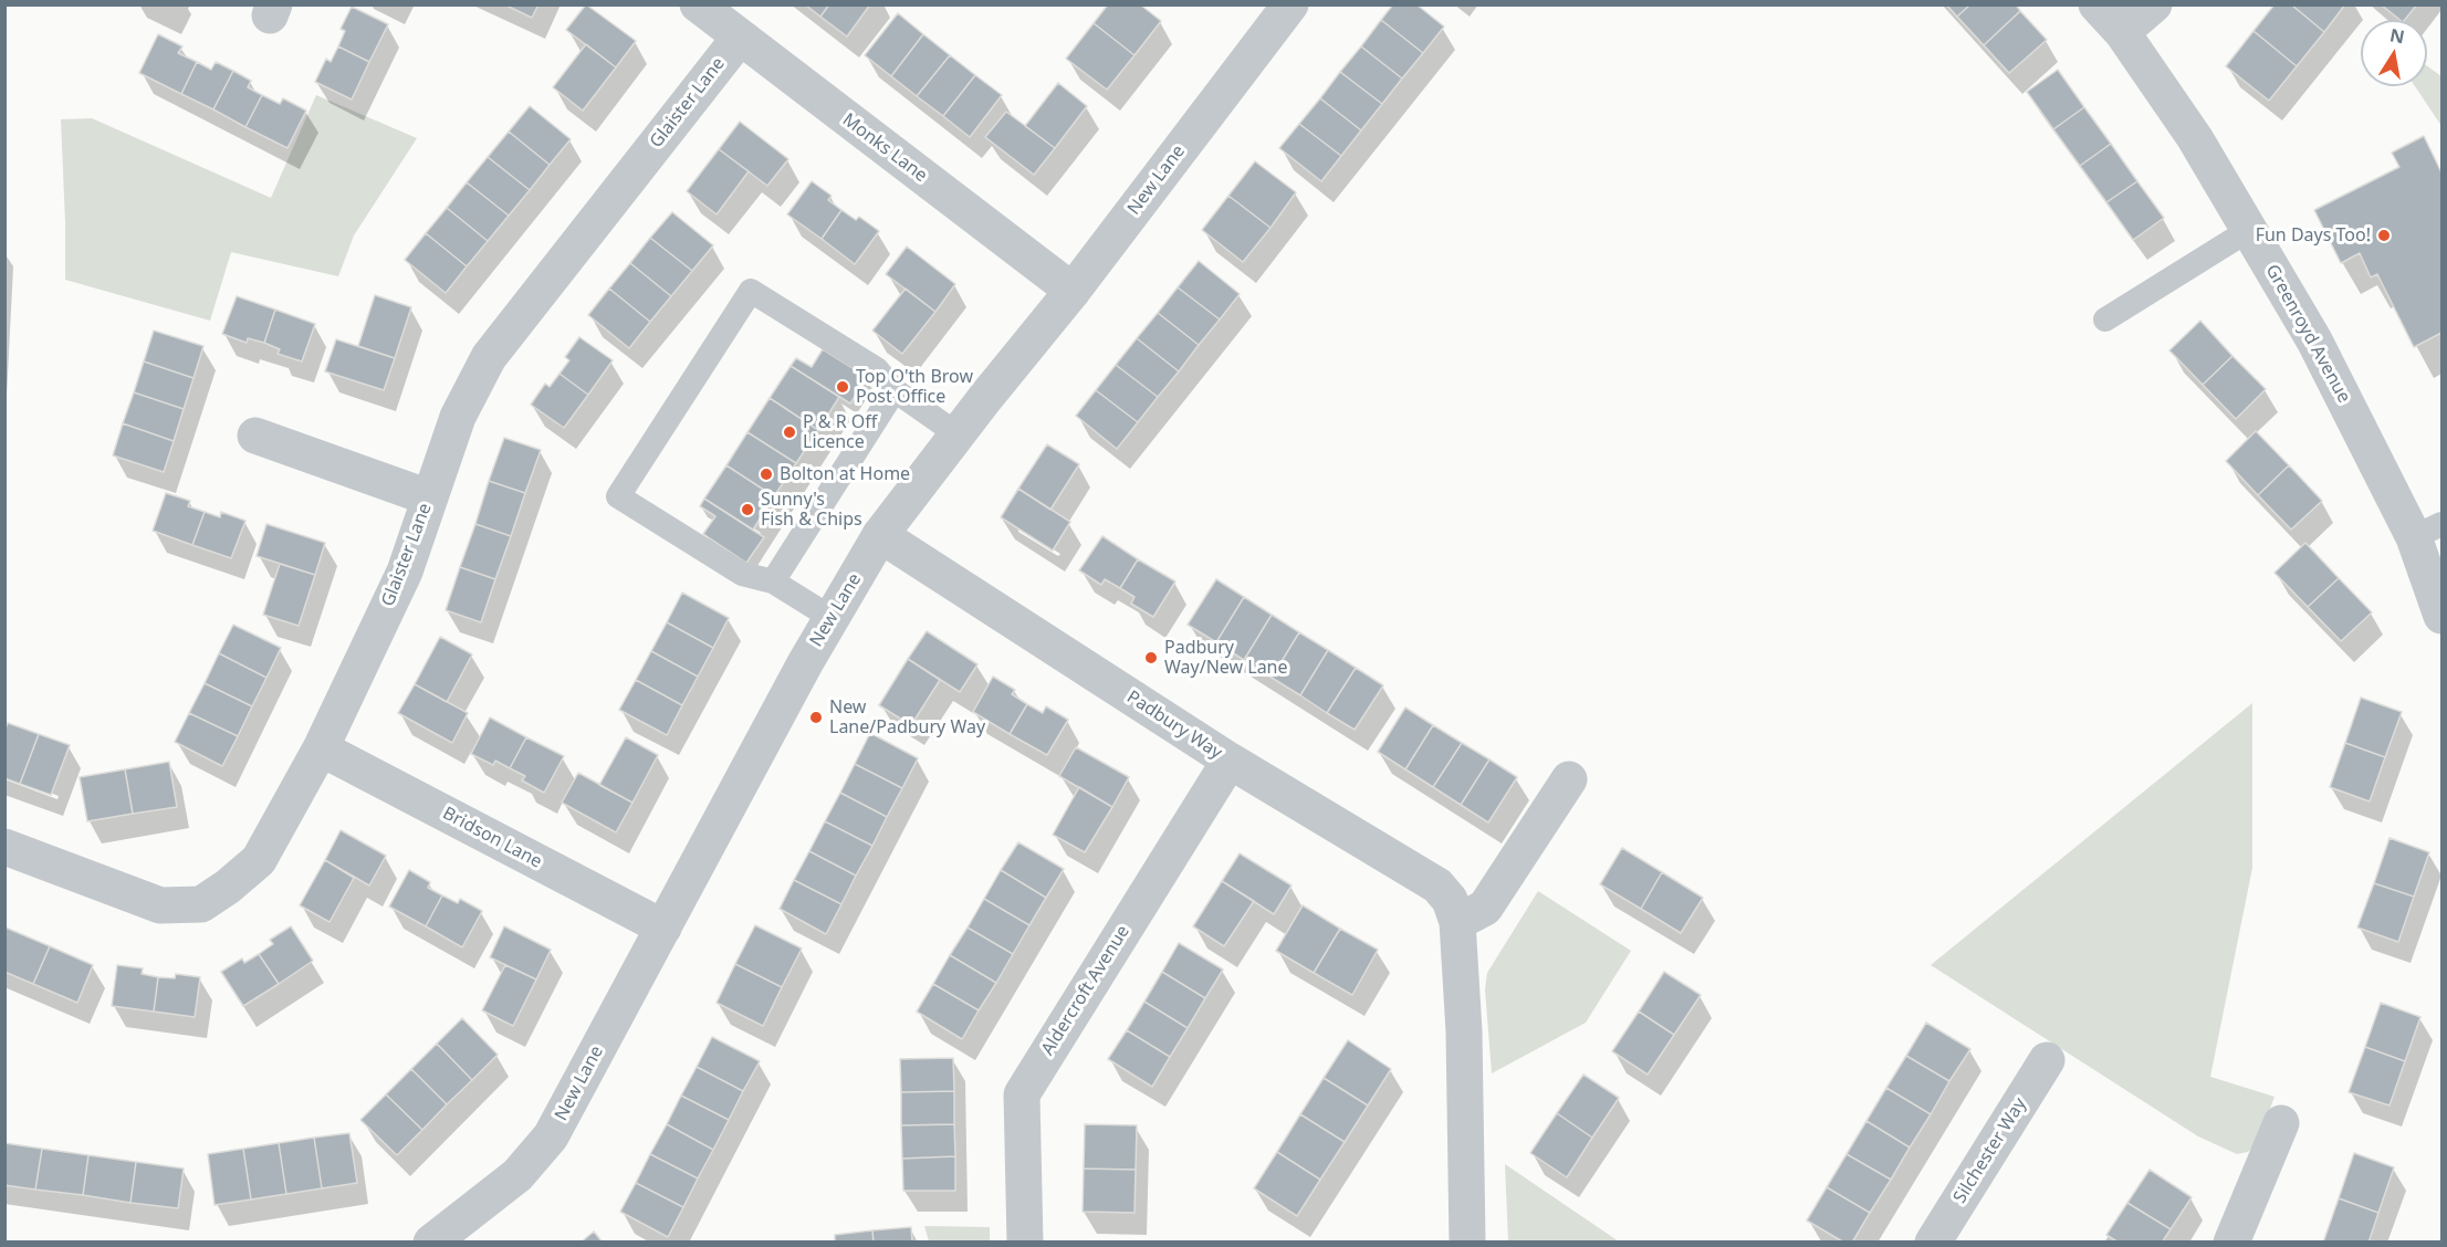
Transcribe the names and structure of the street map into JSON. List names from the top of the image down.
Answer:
{
  "streets": {
    "street": [
      "Glaister Lane",
      "Monks Lane",
      "New Lane",
      "Greenroyd Avenue",
      "Padbury Way",
      "Bridson Lane",
      "Aldercroft Avenue",
      "Silchester Way"
    ]
  },
  "crossings": [
    ["Glaister Lane", "Monks Lane"],
    ["Glaister Lane", "Bridson Lane"],
    ["Monks Lane", "New Lane"],
    ["New Lane", "Padbury Way"],
    ["New Lane", "Bridson Lane"],
    ["Padbury Way", "Aldercroft Avenue"]
  ],
  "places": [
    "Fun Days Too!",
    "Top O'th Brow Post Office",
    "P & R Off Licence",
    "Bolton at Home",
    "Sunny's Fish & Chips",
    "Padbury Way/New Lane",
    "New Lane/Padbury Way"
  ],
  "north": "top"
}
